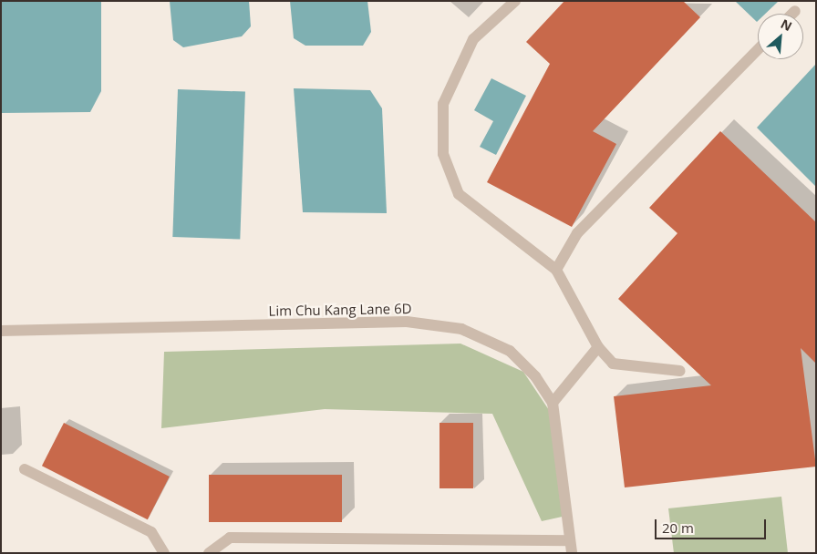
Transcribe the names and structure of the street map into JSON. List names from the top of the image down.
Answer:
{
  "streets": {
    "street": ["Lim Chu Kang Lane 6D"]
  },
  "scale_bar": "20 m",
  "north": "top right"
}
